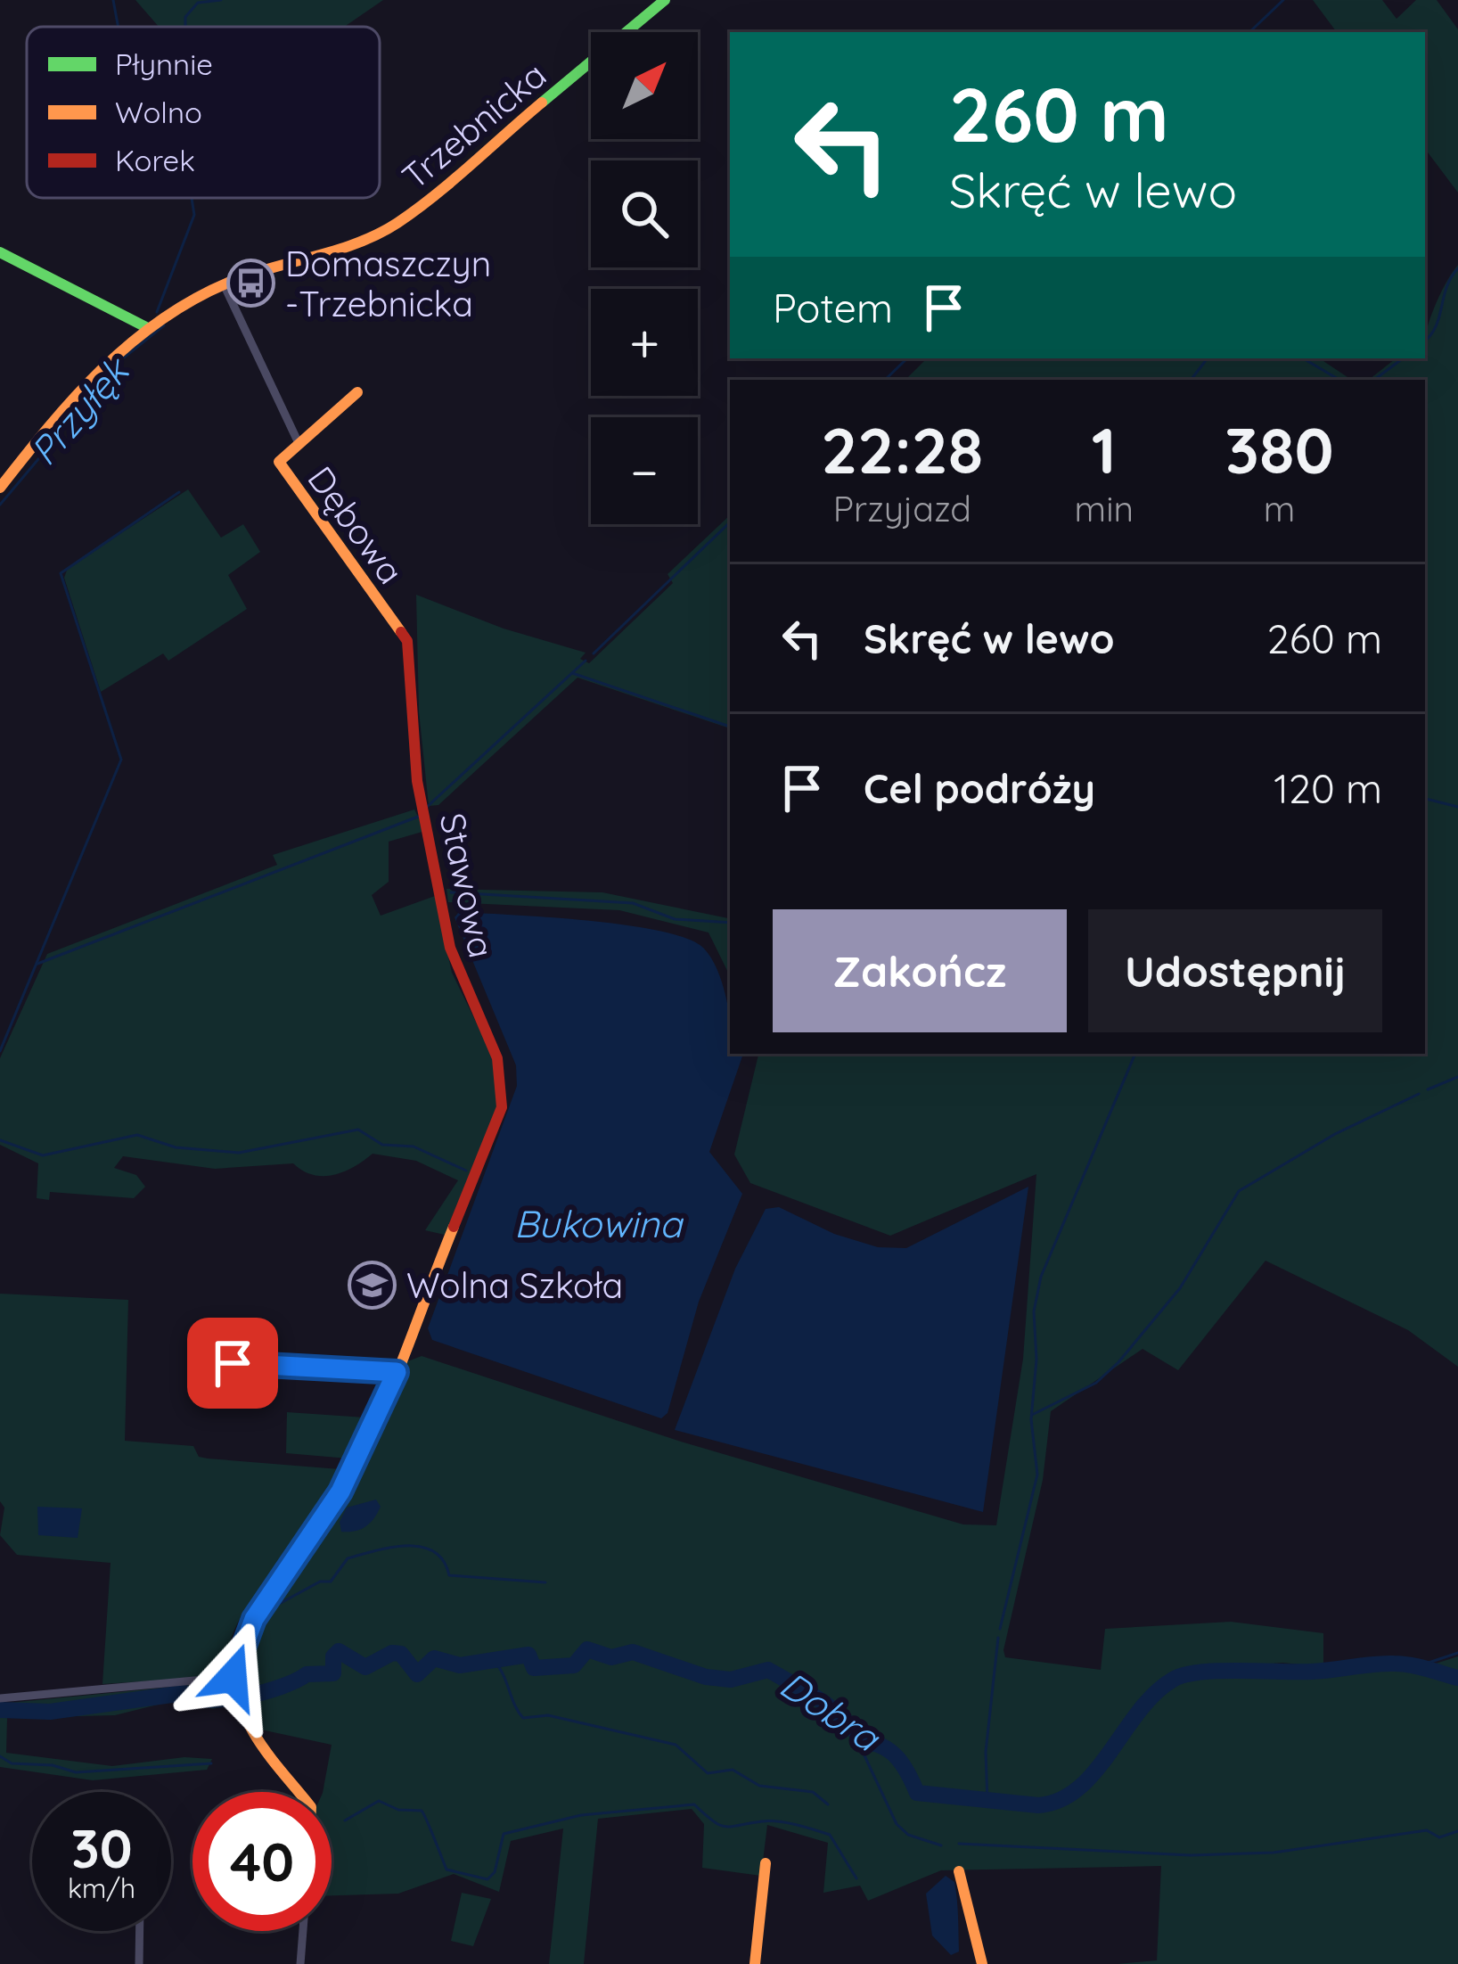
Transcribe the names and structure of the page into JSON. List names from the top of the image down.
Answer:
{
  "streets": {
    "street": ["Trzebnicka", "Dębowa", "Stawowa"]
  },
  "crossings": [
    ["Trzebnicka", "Dębowa"],
    ["Dębowa", "Stawowa"]
  ],
  "water": ["Przyłęk", "Bukowina", "Dobra"],
  "places": {
    "bus stop": ["Domaszczyn -Trzebnicka"],
    "school or university": ["Wolna Szkoła"]
  },
  "legend": ["Płynnie", "Wolno", "Korek"],
  "north": "top right",
  "page": {
    "map_buttons": ["+", "−"],
    "turn": ["260 m", "Skręć w lewo"],
    "then": "Potem",
    "eta": [
      "22:28",
      "Przyjazd",
      "1",
      "min",
      "380",
      "m"
    ],
    "list": [
      {
        "name": "Skręć w lewo",
        "value": "260 m"
      },
      {
        "name": "Cel podróży",
        "value": "120 m"
      }
    ],
    "buttons": ["Zakończ", "Udostępnij"],
    "speed": "30 km/h",
    "limit": "40"
  }
}
